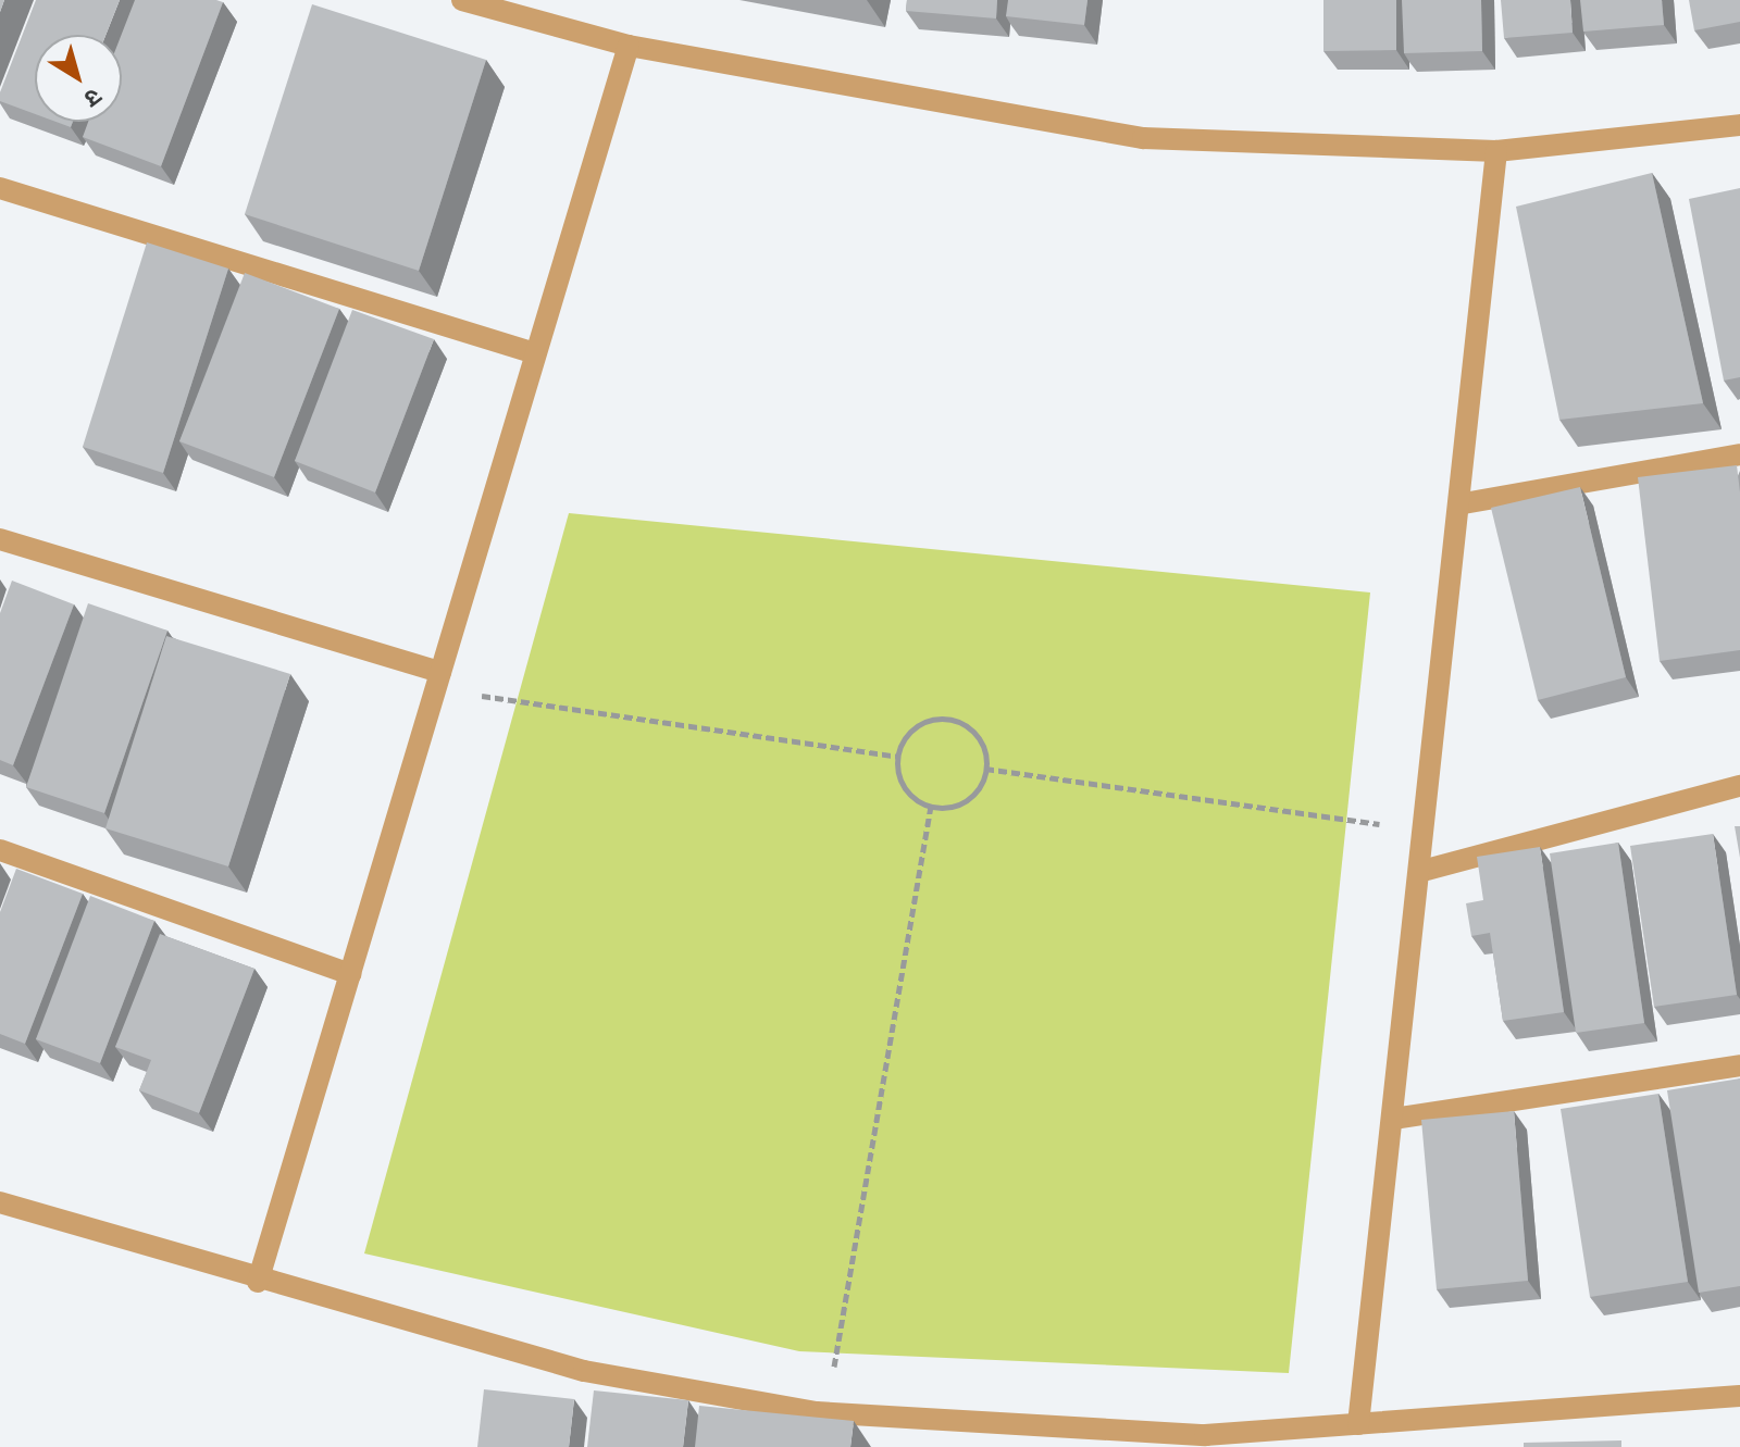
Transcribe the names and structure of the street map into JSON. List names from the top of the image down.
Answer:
{
  "north": "bottom right"
}
